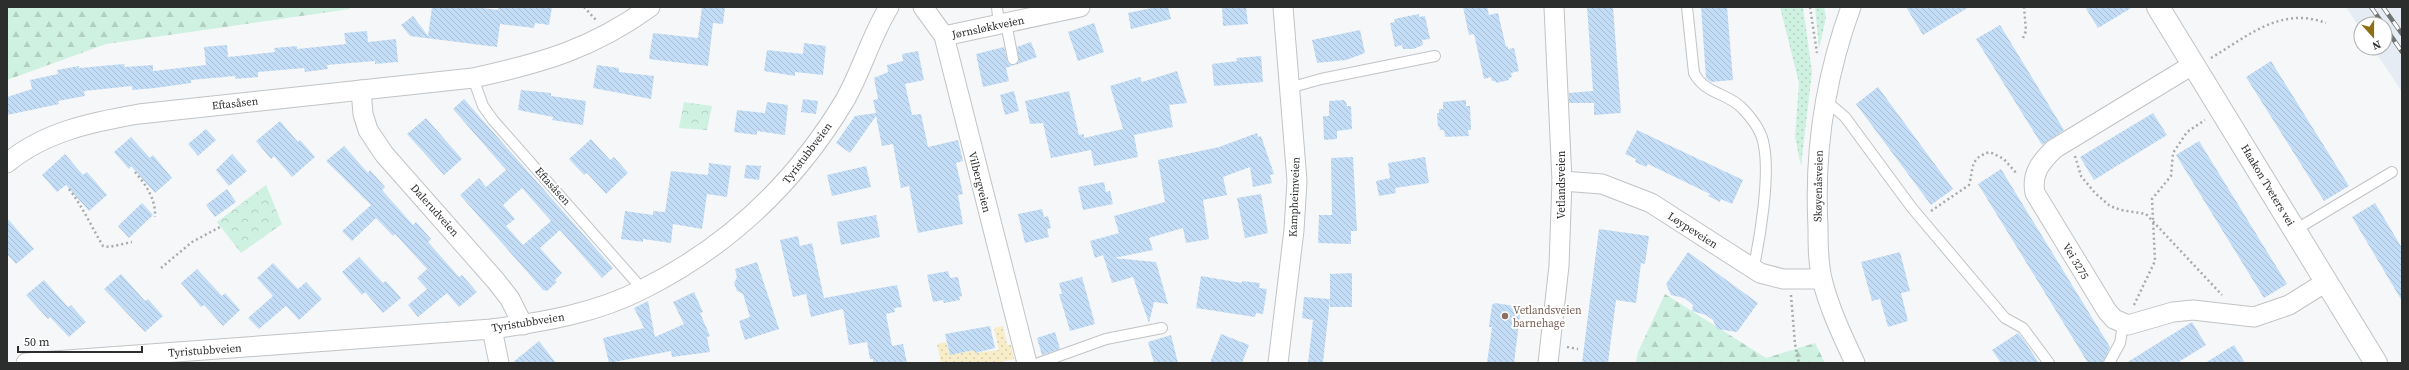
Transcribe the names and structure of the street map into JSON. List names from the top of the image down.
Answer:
{
  "streets": {
    "street": [
      "Jørnsløkkveien",
      "Eftasåsen",
      "Tyristubbveien",
      "Vilbergveien",
      "Vetlandsveien",
      "Haakon Tveters vei",
      "Skøyenåsveien",
      "Kampheimveien",
      "Dalerudveien",
      "Løypeveien",
      "Vei 3275"
    ]
  },
  "crossings": [
    ["Jørnsløkkveien", "Vilbergveien"],
    ["Eftasåsen", "Tyristubbveien"],
    ["Eftasåsen", "Dalerudveien"],
    ["Tyristubbveien", "Dalerudveien"],
    ["Vetlandsveien", "Løypeveien"],
    ["Haakon Tveters vei", "Vei 3275"],
    ["Skøyenåsveien", "Løypeveien"]
  ],
  "places": ["Vetlandsveien barnehage"],
  "scale_bar": "50 m",
  "north": "bottom"
}
